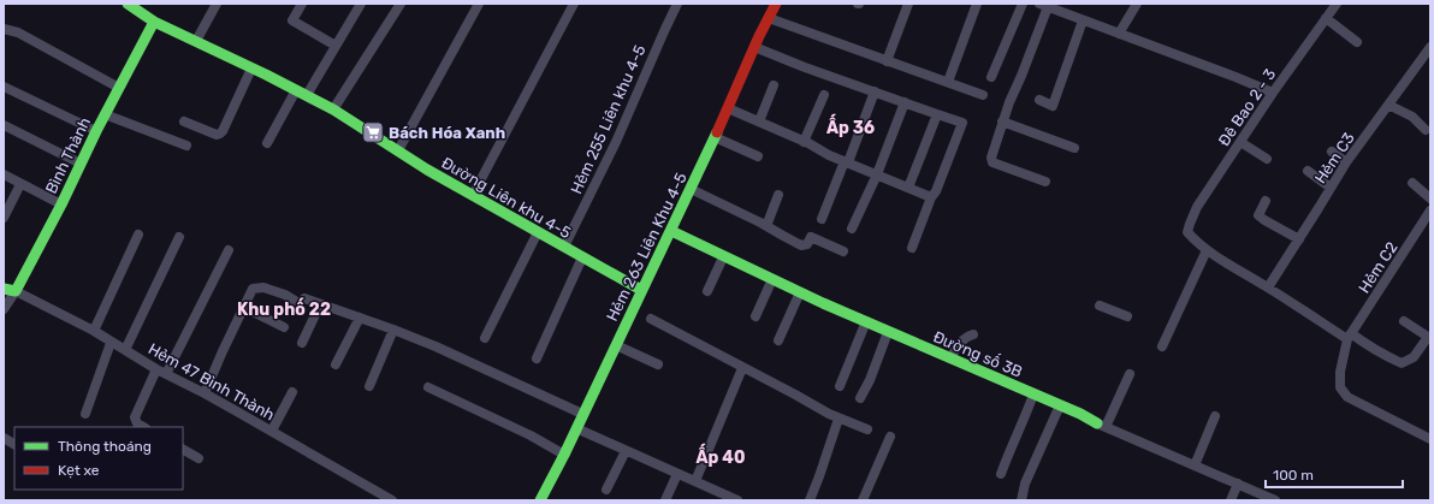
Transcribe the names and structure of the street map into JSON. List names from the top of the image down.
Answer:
{
  "streets": {
    "street": [
      "Đê Bao 2 - 3",
      "Hẻm 255 Liên khu 4-5",
      "Bình Thành",
      "Hẻm C3",
      "Đường Liên khu 4-5",
      "Hẻm 263 Liên Khu 4-5",
      "Hẻm C2",
      "Đường số 3B",
      "Hẻm 47 Bình Thành"
    ]
  },
  "crossings": [
    ["Hẻm 255 Liên khu 4-5", "Đường Liên khu 4-5"],
    ["Bình Thành", "Đường Liên khu 4-5"],
    ["Bình Thành", "Hẻm 47 Bình Thành"],
    ["Đường Liên khu 4-5", "Hẻm 263 Liên Khu 4-5"],
    ["Hẻm 263 Liên Khu 4-5", "Đường số 3B"]
  ],
  "districts": ["Ấp 36", "Khu phố 22", "Ấp 40"],
  "places": {
    "supermarket": ["Bách Hóa Xanh"]
  },
  "legend": ["Thông thoáng", "Kẹt xe"],
  "scale_bar": "100 m"
}
